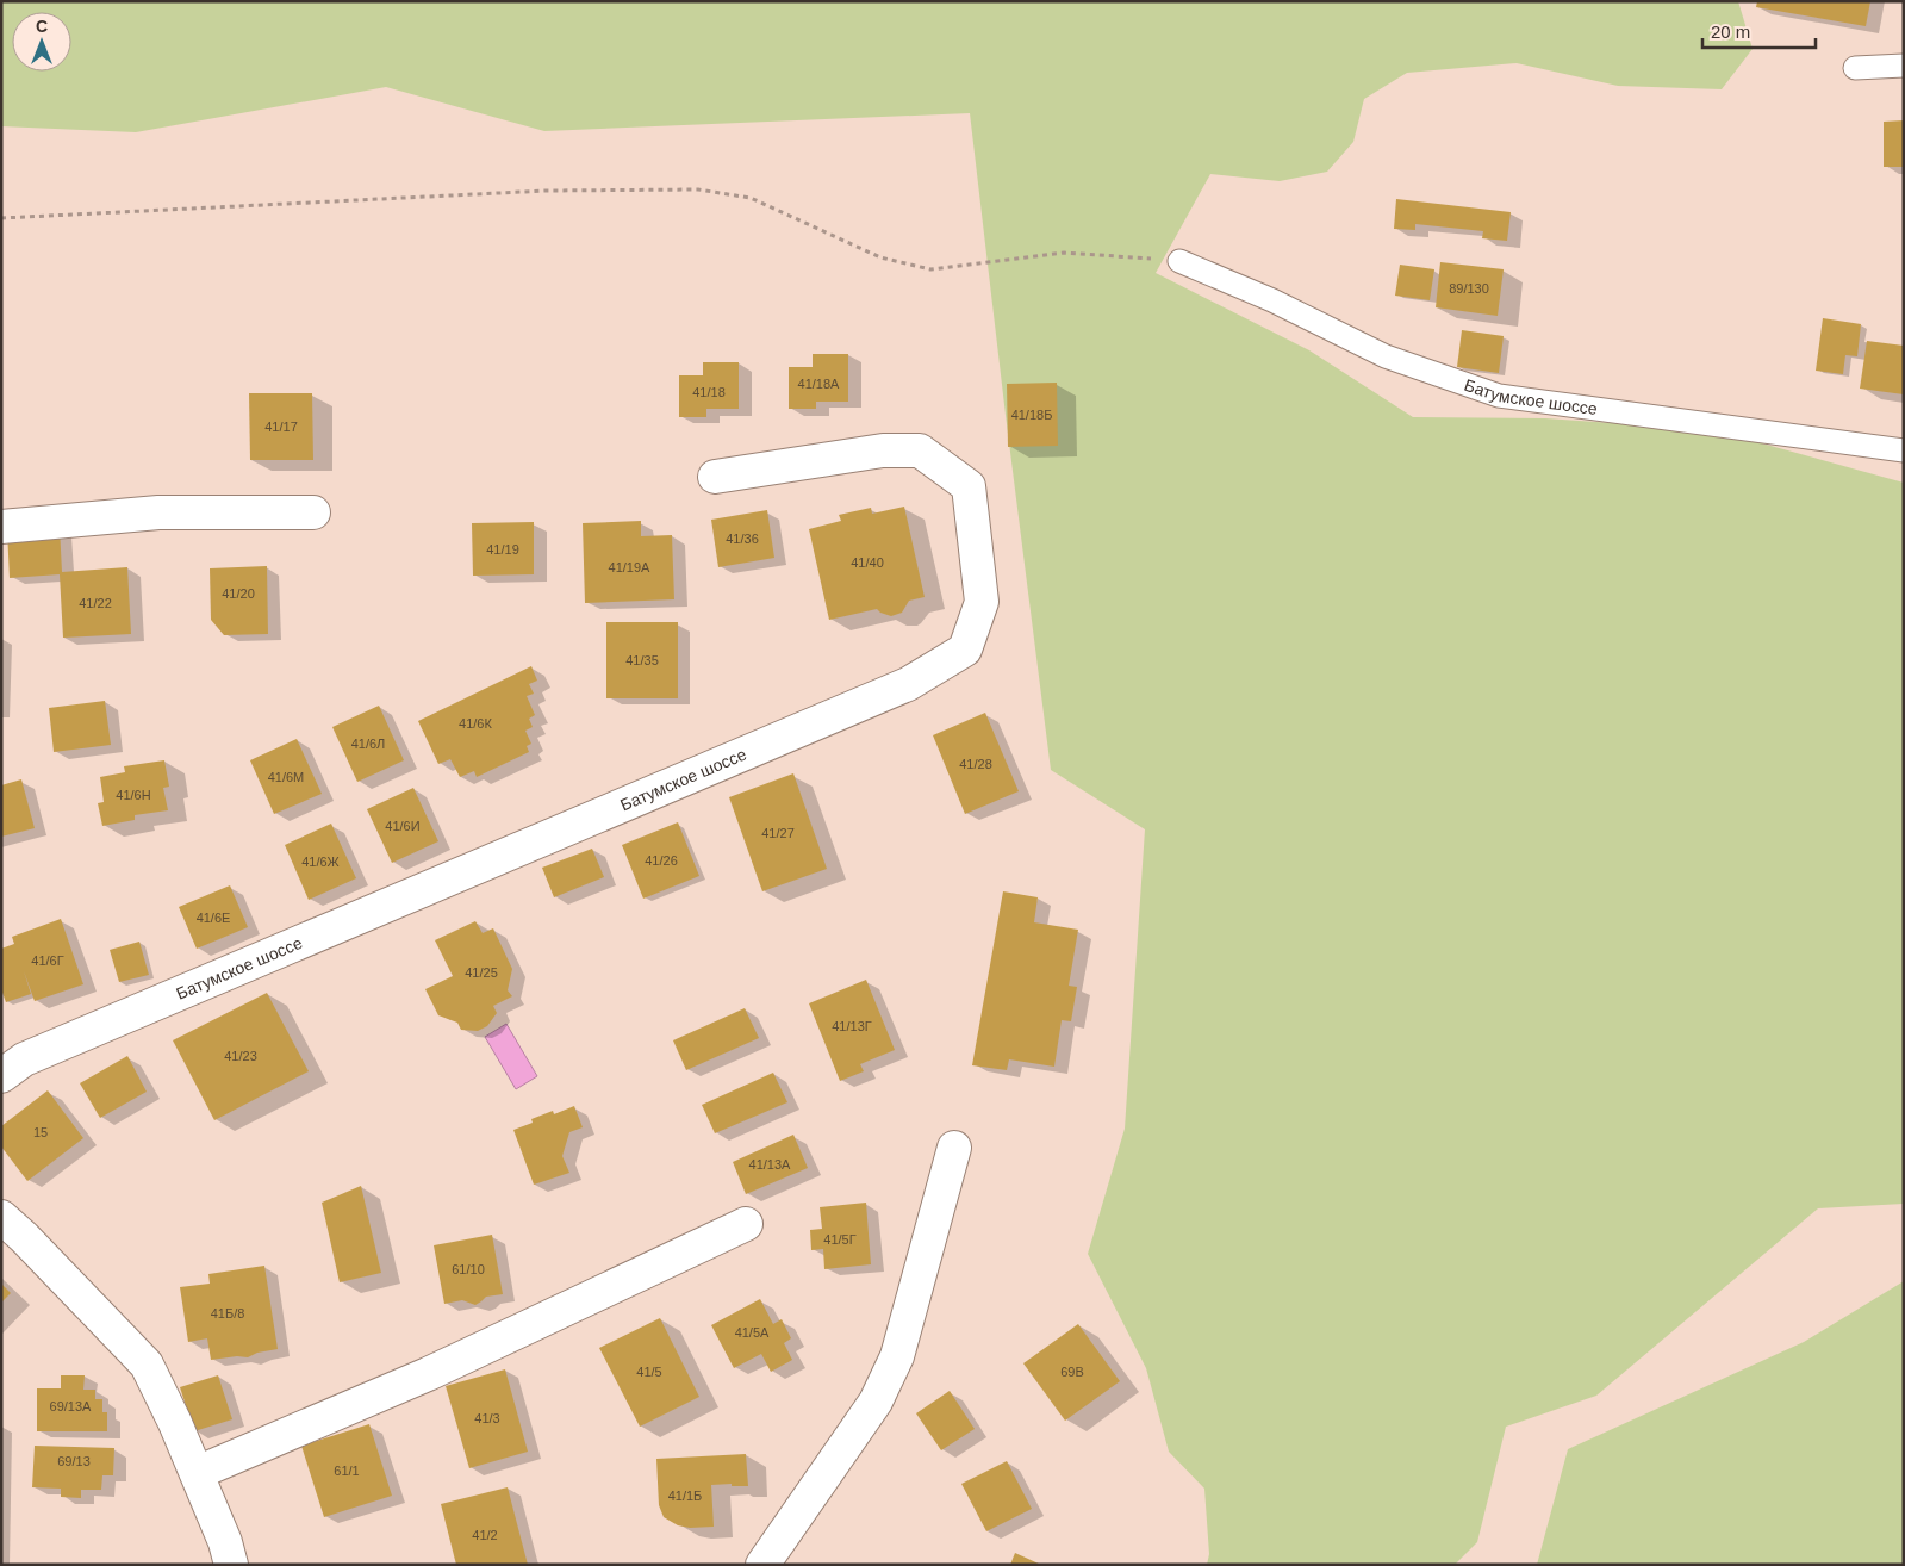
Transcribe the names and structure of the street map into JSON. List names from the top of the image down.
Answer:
{
  "streets": {
    "street": ["Батумское шоссе"]
  },
  "house_numbers": [
    "89/130",
    "41/18А",
    "41/18",
    "41/18Б",
    "41/17",
    "41/36",
    "41/19",
    "41/40",
    "41/19А",
    "41/20",
    "41/22",
    "41/35",
    "41/6К",
    "41/6Л",
    "41/28",
    "41/6М",
    "41/6Н",
    "41/6И",
    "41/27",
    "41/26",
    "41/6Ж",
    "41/6Е",
    "41/6Г",
    "41/25",
    "41/13Г",
    "41/23",
    "15",
    "41/13А",
    "41/5Г",
    "61/10",
    "41Б/8",
    "41/5А",
    "41/5",
    "69В",
    "69/13А",
    "41/3",
    "69/13",
    "61/1",
    "41/1Б",
    "41/2"
  ],
  "scale_bar": "20 m",
  "north": "top"
}
